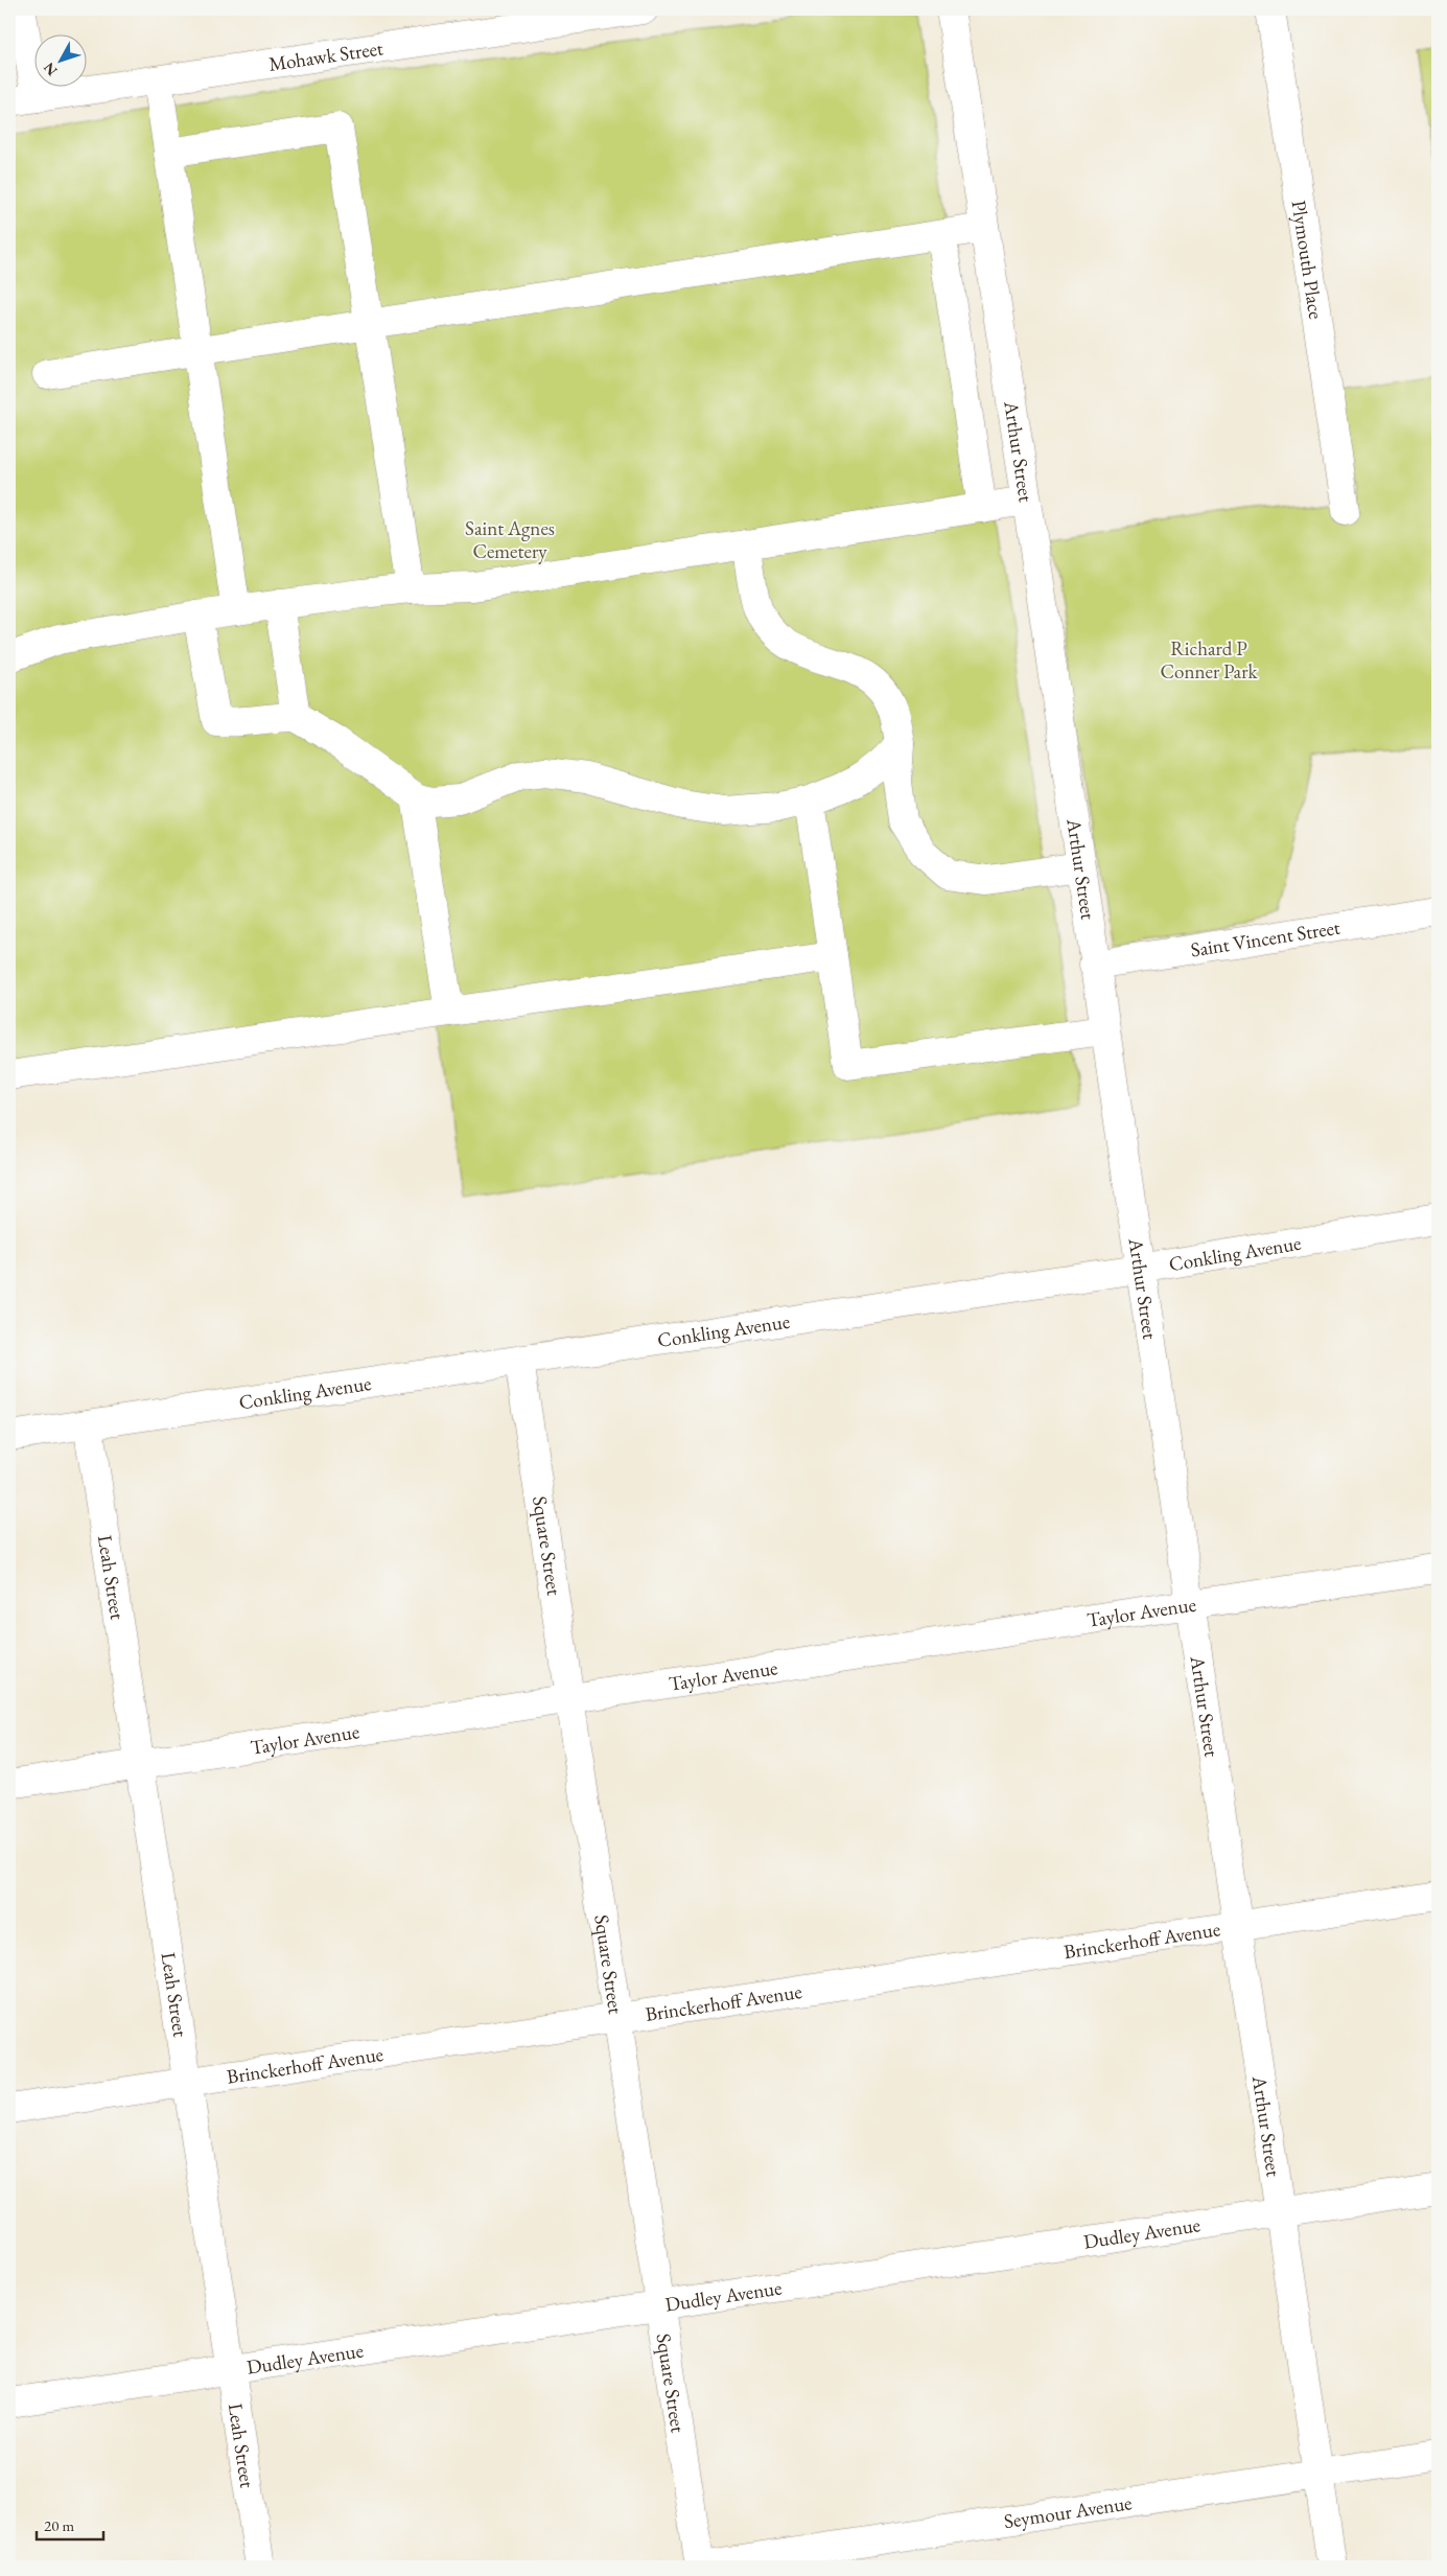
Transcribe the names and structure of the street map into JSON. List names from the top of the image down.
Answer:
{
  "streets": {
    "street": [
      "Mohawk Street",
      "Plymouth Place",
      "Arthur Street",
      "Saint Vincent Street",
      "Conkling Avenue",
      "Square Street",
      "Leah Street",
      "Taylor Avenue",
      "Brinckerhoff Avenue",
      "Dudley Avenue",
      "Seymour Avenue"
    ]
  },
  "crossings": [
    ["Arthur Street", "Saint Vincent Street"],
    ["Arthur Street", "Conkling Avenue"],
    ["Arthur Street", "Taylor Avenue"],
    ["Arthur Street", "Brinckerhoff Avenue"],
    ["Arthur Street", "Dudley Avenue"],
    ["Arthur Street", "Seymour Avenue"],
    ["Conkling Avenue", "Square Street"],
    ["Conkling Avenue", "Leah Street"],
    ["Square Street", "Taylor Avenue"],
    ["Square Street", "Brinckerhoff Avenue"],
    ["Square Street", "Dudley Avenue"],
    ["Square Street", "Seymour Avenue"],
    ["Leah Street", "Taylor Avenue"],
    ["Leah Street", "Brinckerhoff Avenue"],
    ["Leah Street", "Dudley Avenue"]
  ],
  "parks": ["Saint Agnes Cemetery", "Richard P Conner Park"],
  "scale_bar": "20 m",
  "north": "bottom left"
}
